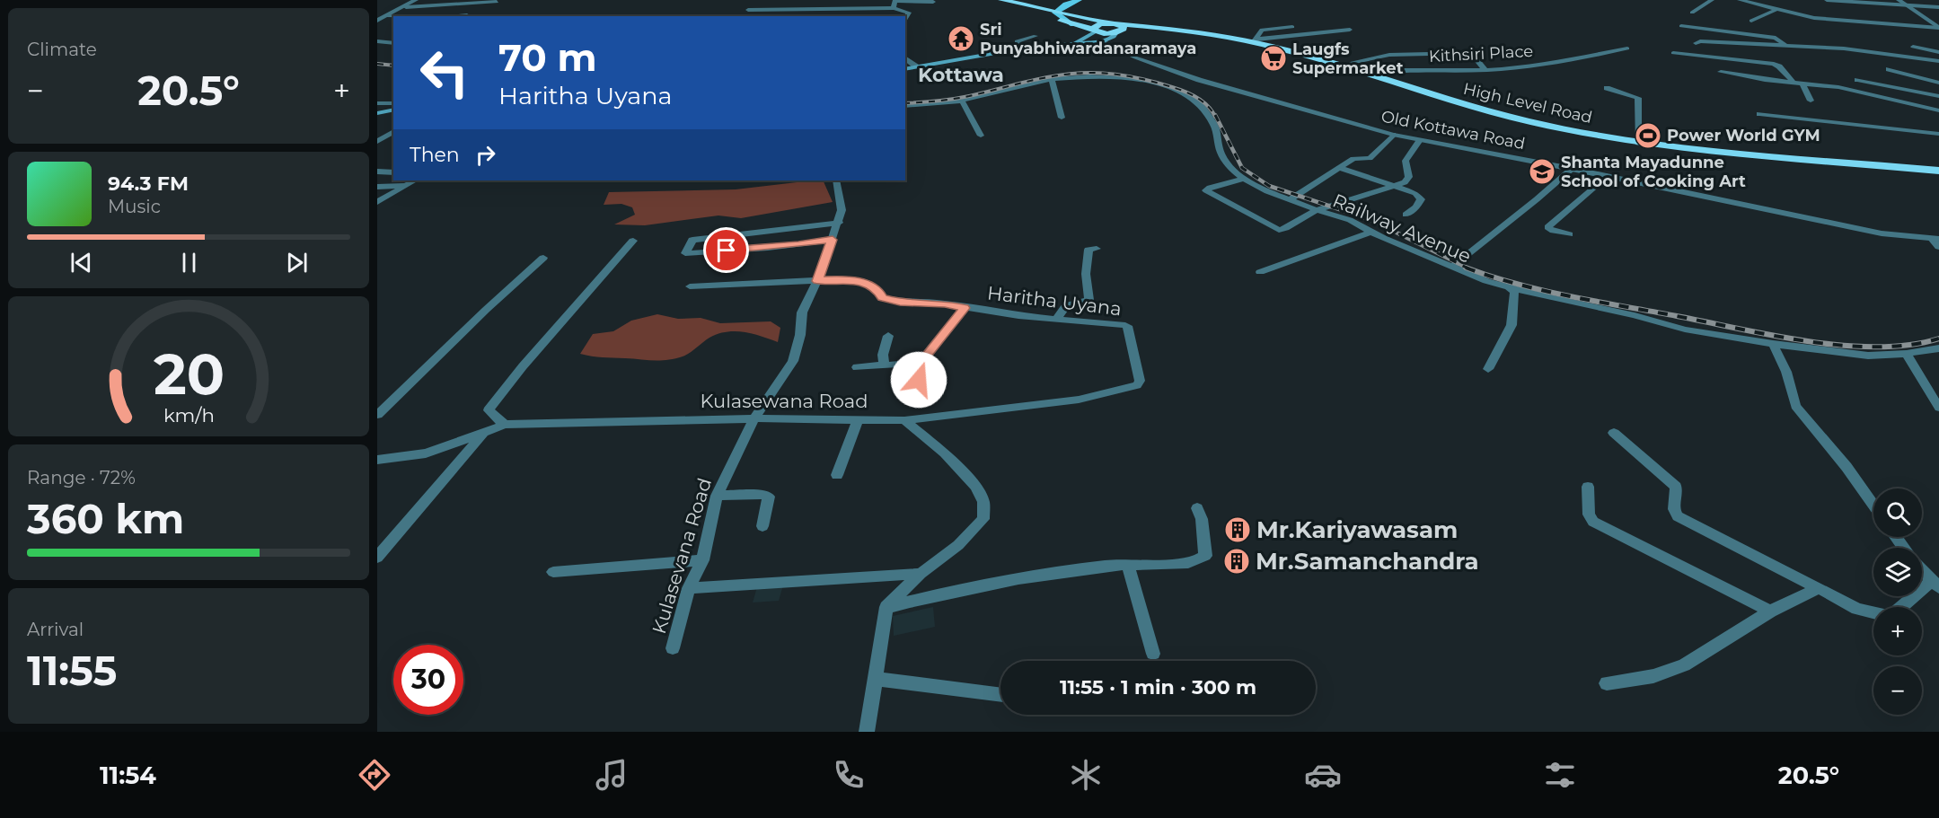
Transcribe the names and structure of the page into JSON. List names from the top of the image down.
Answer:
{
  "streets": {
    "highway": ["High Level Road"],
    "street": [
      "Kithsiri Place",
      "Old Kottawa Road",
      "Railway Avenue",
      "Haritha Uyana",
      "Kulasewana Road",
      "Kulasevana Road"
    ]
  },
  "crossings": [
    ["Kithsiri Place", "High Level Road"],
    ["Haritha Uyana", "Kulasewana Road"],
    ["Haritha Uyana", "Kulasevana Road"],
    ["Kulasewana Road", "Kulasevana Road"]
  ],
  "districts": ["Kottawa"],
  "places": {
    "temple": ["Sri Punyabhiwardanaramaya"],
    "supermarket": ["Laugfs Supermarket"],
    "sports": ["Power World GYM"],
    "school or university": ["Shanta Mayadunne School of Cooking Art"],
    "building": ["Mr.Kariyawasam", "Mr.Samanchandra"]
  },
  "page": {
    "tile": [
      "Climate",
      ["Range · 72%", "360 km"],
      ["Arrival", "11:55"]
    ],
    "turn": ["70 m", "Haritha Uyana"],
    "heat": ["−", "20.5°", "+"],
    "then": "Then",
    "song": ["94.3 FM", "Music"],
    "map_buttons": ["+", "−"],
    "limit": "30",
    "trip": "11:55 · 1 min · 300 m",
    "tabs": ["11:54", "20.5°"],
    "gauge": ["20", "km/h"]
  }
}
